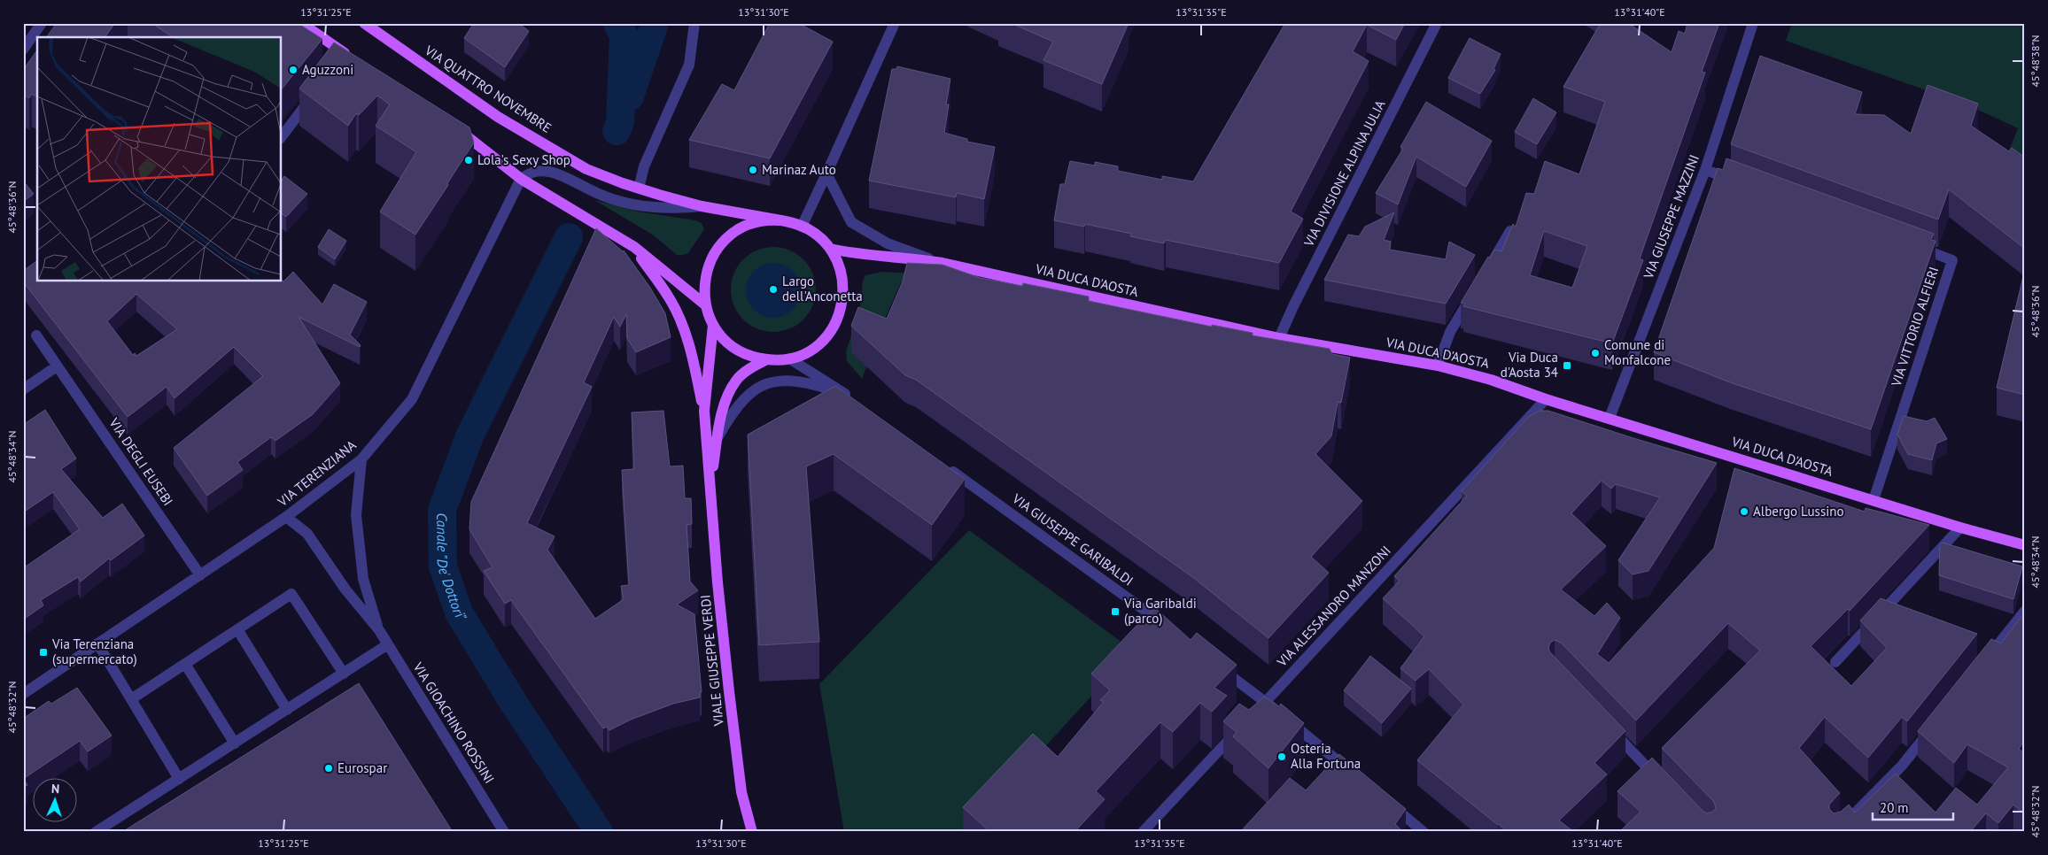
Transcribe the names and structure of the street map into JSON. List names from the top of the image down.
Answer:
{
  "streets": {
    "main road": ["VIA QUATTRO NOVEMBRE", "VIA DUCA D'AOSTA", "VIALE GIUSEPPE VERDI"],
    "street": [
      "VIA DIVISIONE ALPINA JULIA",
      "VIA GIUSEPPE MAZZINI",
      "VIA VITTORIO ALFIERI",
      "VIA DEGLI EUSEBI",
      "VIA TERENZIANA",
      "VIA GIUSEPPE GARIBALDI",
      "VIA ALESSANDRO MANZONI",
      "VIA GIOACHINO ROSSINI"
    ]
  },
  "crossings": [
    ["VIA DIVISIONE ALPINA JULIA", "VIA DUCA D'AOSTA"],
    ["VIA GIUSEPPE MAZZINI", "VIA DUCA D'AOSTA"],
    ["VIA DUCA D'AOSTA", "VIA VITTORIO ALFIERI"],
    ["VIA DUCA D'AOSTA", "VIA ALESSANDRO MANZONI"],
    ["VIA DEGLI EUSEBI", "VIA TERENZIANA"],
    ["VIA TERENZIANA", "VIA GIOACHINO ROSSINI"]
  ],
  "water": ["Canale \"De' Dottori\""],
  "places": {
    "other": [
      "Aguzzoni",
      "Lola's Sexy Shop",
      "Marinaz Auto",
      "Largo dell'Anconetta",
      "Comune di Monfalcone",
      "Albergo Lussino",
      "Osteria Alla Fortuna",
      "Eurospar"
    ],
    "transit": ["Via Duca d'Aosta 34", "Via Garibaldi (parco)", "Via Terenziana (supermercato)"]
  },
  "scale_bar": "20 m",
  "north": "top",
  "coordinates": [
    "13°31'25\"E",
    "13°31'30\"E",
    "13°31'35\"E",
    "13°31'40\"E",
    "45°48'38\"N",
    "45°48'36\"N",
    "45°48'34\"N",
    "45°48'32\"N"
  ]
}
